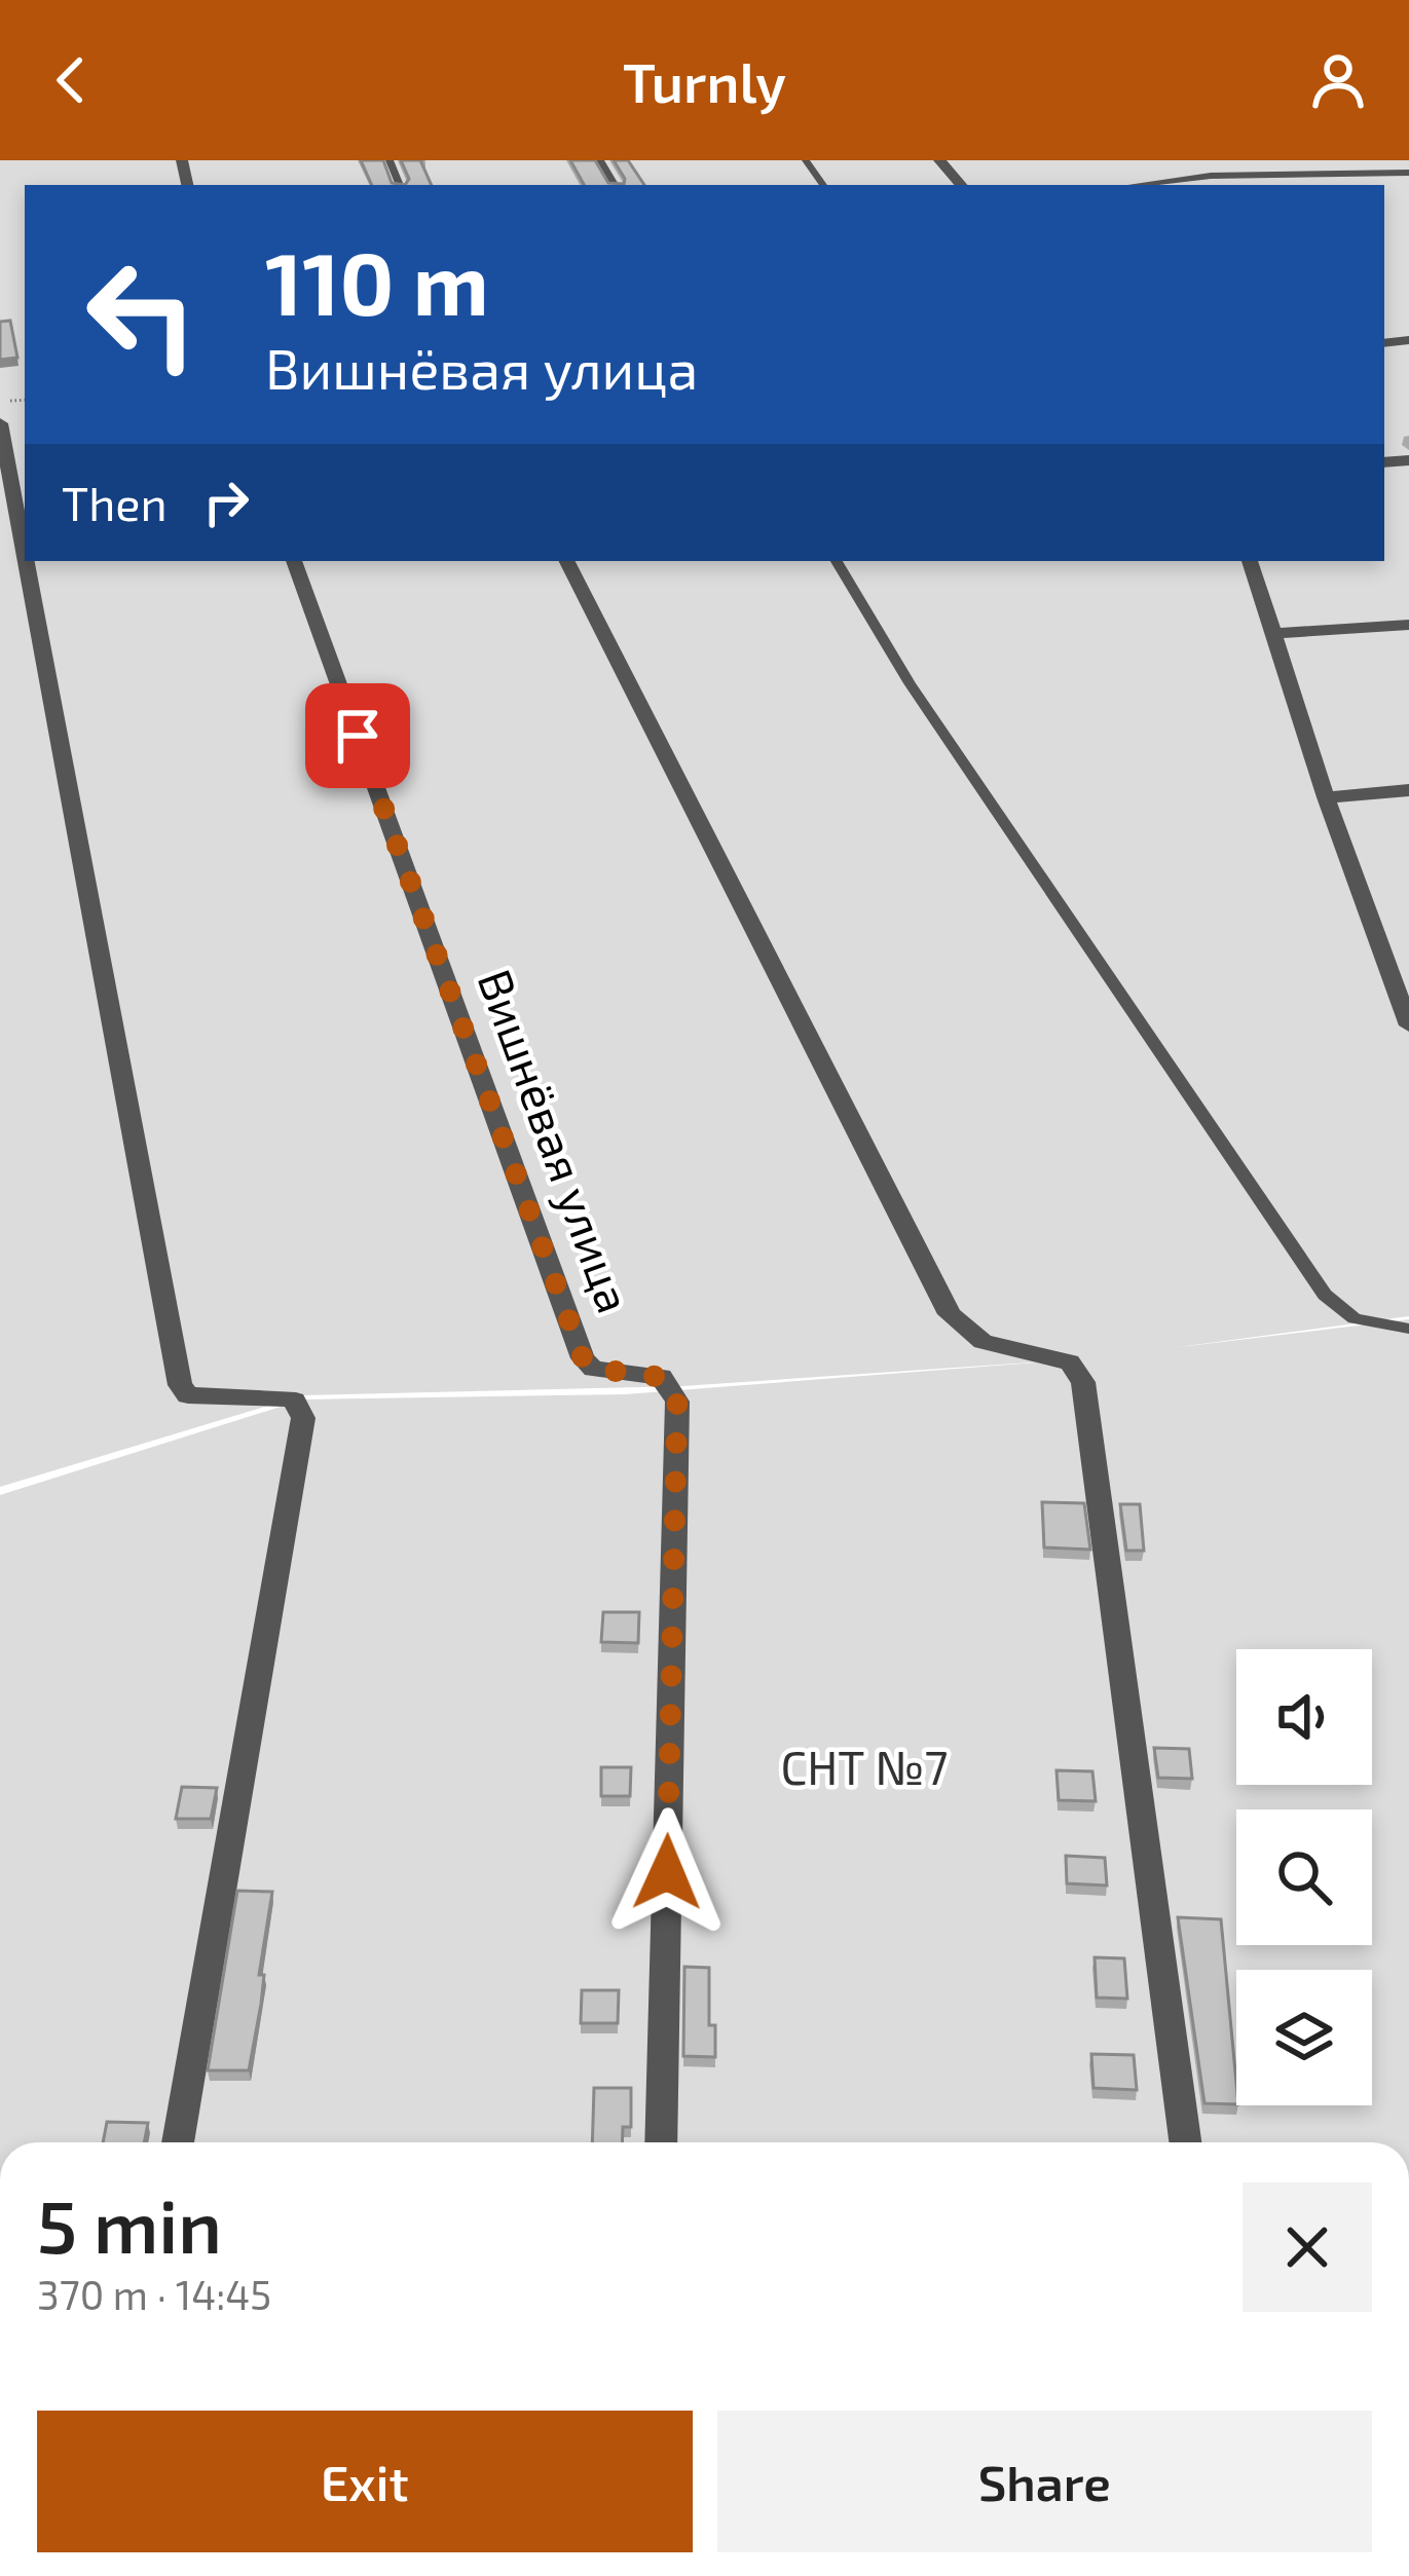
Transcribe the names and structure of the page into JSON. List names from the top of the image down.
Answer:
{
  "streets": {
    "street": ["Вишнёвая улица"]
  },
  "parks": ["СНТ №7"],
  "page": {
    "header": "Turnly",
    "turn": ["110 m", "Вишнёвая улица"],
    "then": "Then",
    "heading": ["5 min", "370 m · 14:45"],
    "buttons": ["Exit", "Share"]
  }
}
